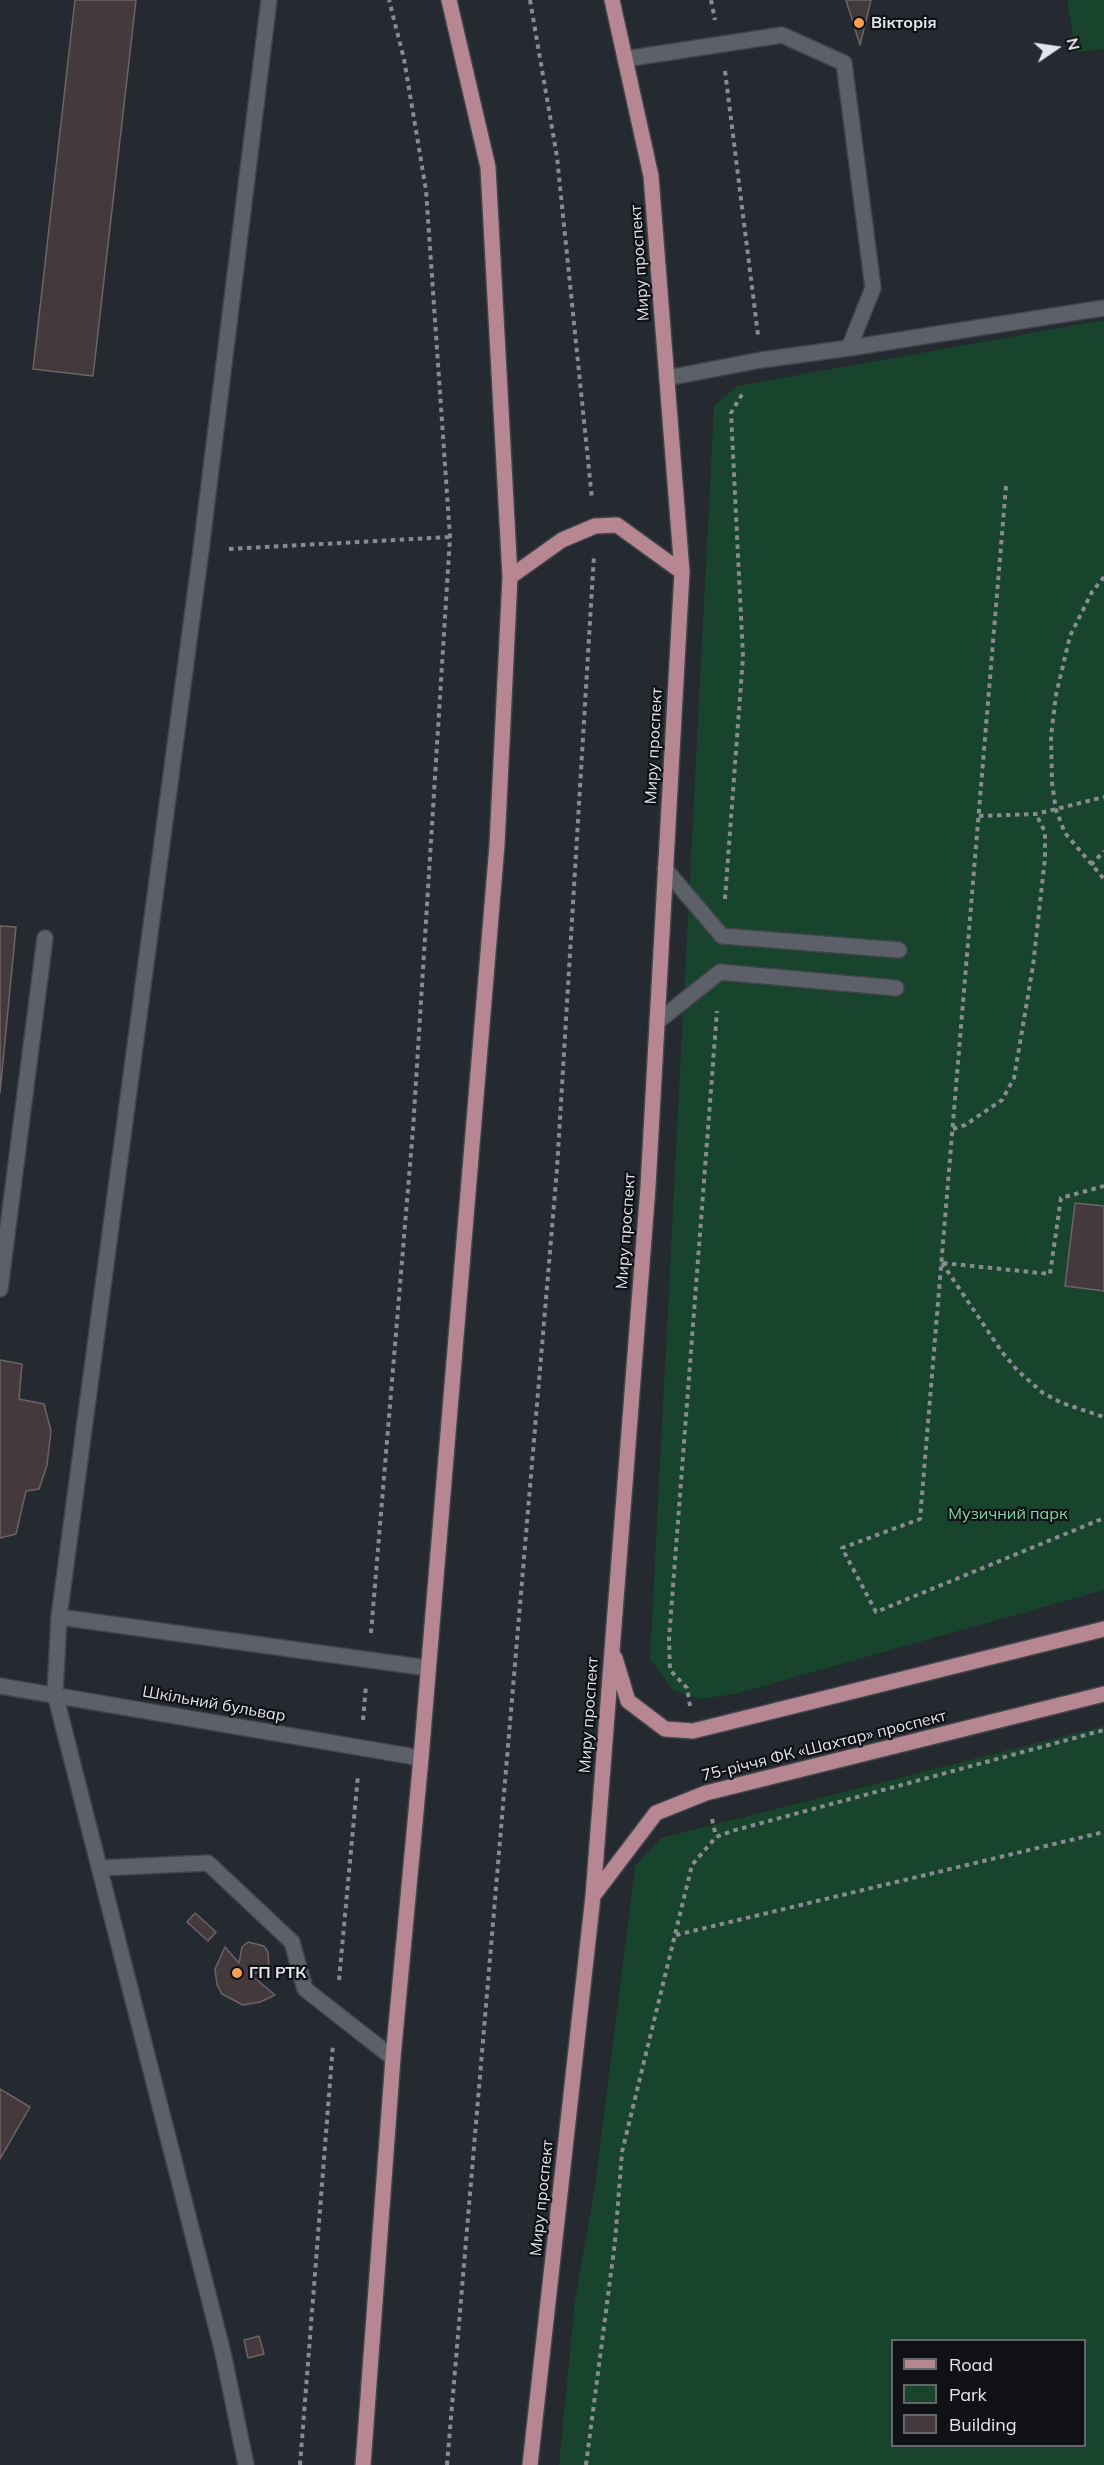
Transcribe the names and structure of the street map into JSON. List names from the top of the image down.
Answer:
{
  "streets": {
    "main road": ["Миру проспект", "75-річчя ФК «Шахтар» проспект"],
    "street": ["Шкільний бульвар"]
  },
  "crossings": [
    ["Миру проспект", "75-річчя ФК «Шахтар» проспект"]
  ],
  "parks": ["Музичний парк"],
  "places": ["Вікторія", "ГП РТК"],
  "legend": ["Road", "Park", "Building"],
  "north": "right"
}
